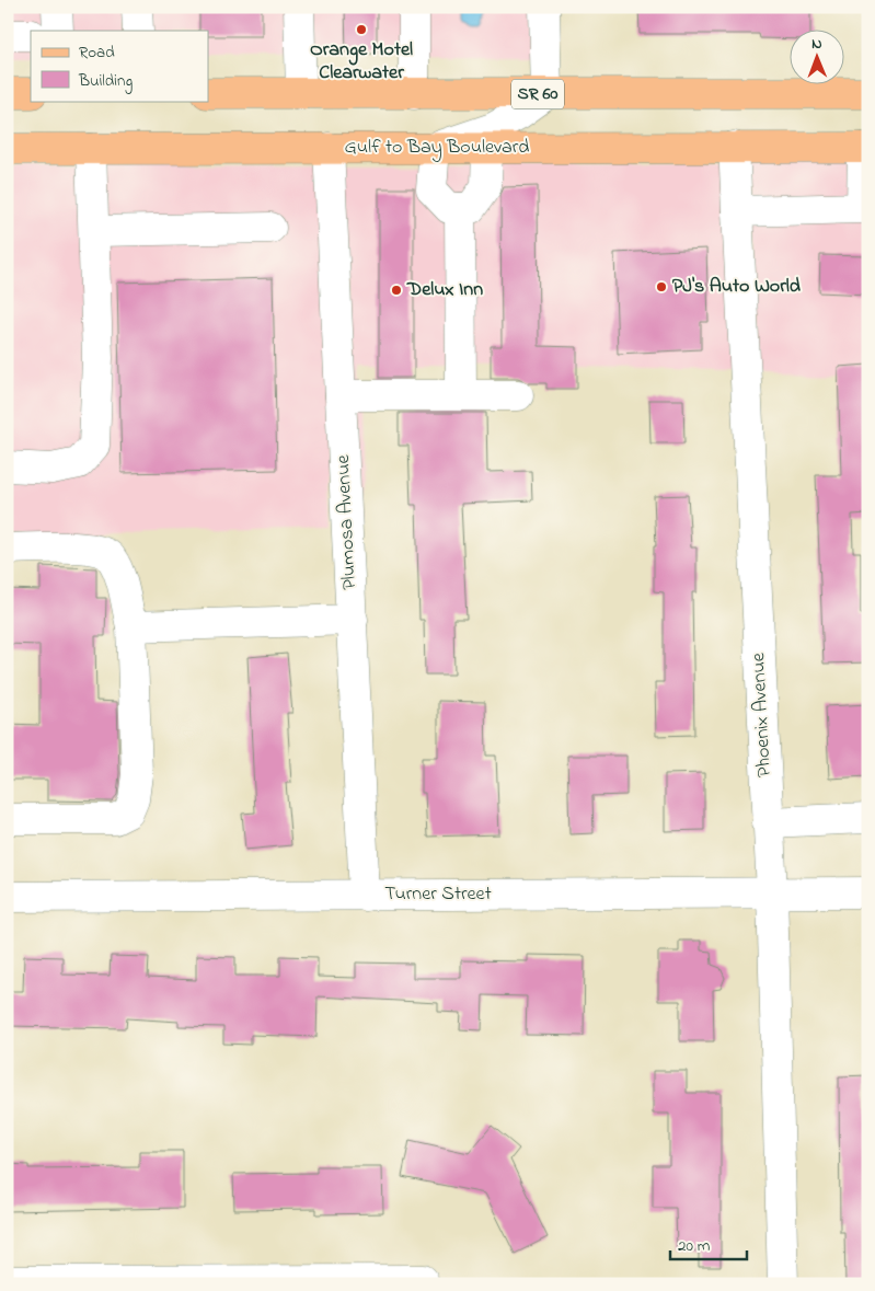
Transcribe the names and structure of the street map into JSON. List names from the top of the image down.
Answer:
{
  "streets": {
    "main road": ["SR 60", "Gulf to Bay Boulevard"],
    "street": ["Plumosa Avenue", "Phoenix Avenue", "Turner Street"]
  },
  "crossings": [
    ["Gulf to Bay Boulevard", "Plumosa Avenue"],
    ["Gulf to Bay Boulevard", "Phoenix Avenue"],
    ["Plumosa Avenue", "Turner Street"],
    ["Phoenix Avenue", "Turner Street"]
  ],
  "places": ["Orange Motel Clearwater", "PJ's Auto World", "Delux Inn"],
  "legend": ["Road", "Building"],
  "scale_bar": "20 m",
  "north": "top"
}
